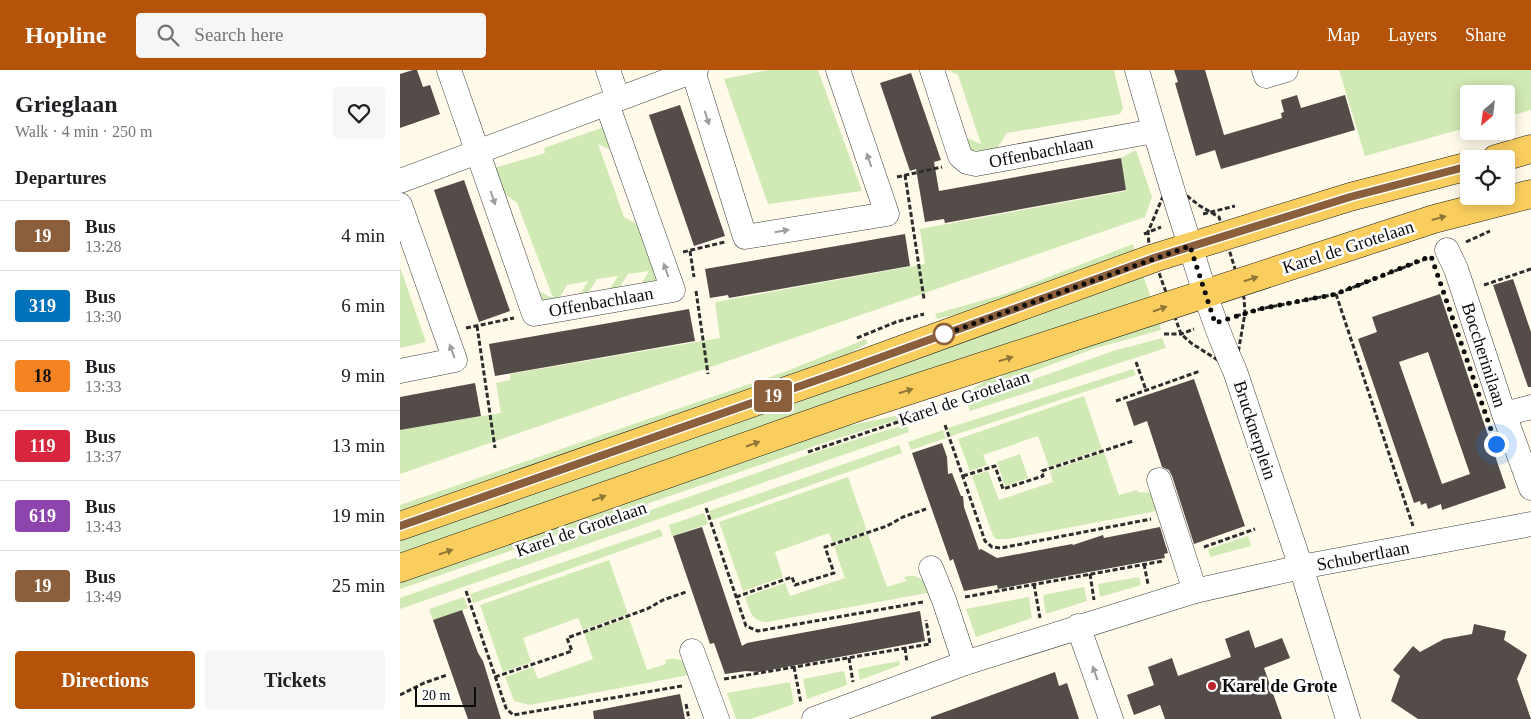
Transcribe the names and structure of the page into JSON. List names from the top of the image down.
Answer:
{
  "streets": {
    "main road": ["Karel de Grotelaan"],
    "street": [
      "Offenbachlaan",
      "Boccherinilaan",
      "Brucknerplein",
      "Schubertlaan"
    ]
  },
  "crossings": [
    ["Offenbachlaan", "Brucknerplein"],
    ["Karel de Grotelaan", "Boccherinilaan"],
    ["Karel de Grotelaan", "Brucknerplein"],
    ["Brucknerplein", "Schubertlaan"]
  ],
  "places": ["Karel de Grote"],
  "lines": ["bus line 19"],
  "scale_bar": "20 m",
  "north": "bottom left",
  "page": {
    "header": "Hopline",
    "search": "Search here",
    "nav": ["Map", "Layers", "Share"],
    "heading": [
      ["Grieglaan", "Walk · 4 min · 250 m"],
      "Departures"
    ],
    "on_map": "19",
    "list": [
      {
        "mark": "19",
        "name": "Bus",
        "note": "13:28",
        "value": "4 min"
      },
      {
        "mark": "319",
        "name": "Bus",
        "note": "13:30",
        "value": "6 min"
      },
      {
        "mark": "18",
        "name": "Bus",
        "note": "13:33",
        "value": "9 min"
      },
      {
        "mark": "119",
        "name": "Bus",
        "note": "13:37",
        "value": "13 min"
      },
      {
        "mark": "619",
        "name": "Bus",
        "note": "13:43",
        "value": "19 min"
      },
      {
        "mark": "19",
        "name": "Bus",
        "note": "13:49",
        "value": "25 min"
      }
    ],
    "buttons": ["Directions", "Tickets"],
    "scale": "20 m"
  }
}
